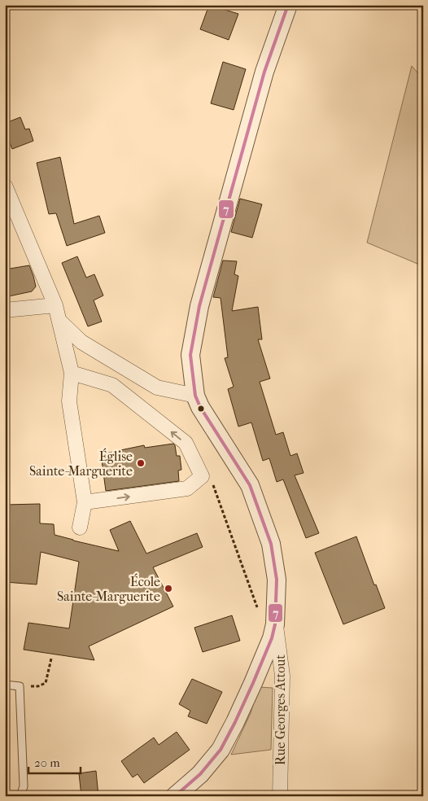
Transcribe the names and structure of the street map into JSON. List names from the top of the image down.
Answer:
{
  "streets": {
    "street": ["Rue Georges Attout"]
  },
  "places": ["Église Sainte-Marguerite", "École Sainte-Marguerite"],
  "lines": ["transit line 7"],
  "scale_bar": "20 m"
}
